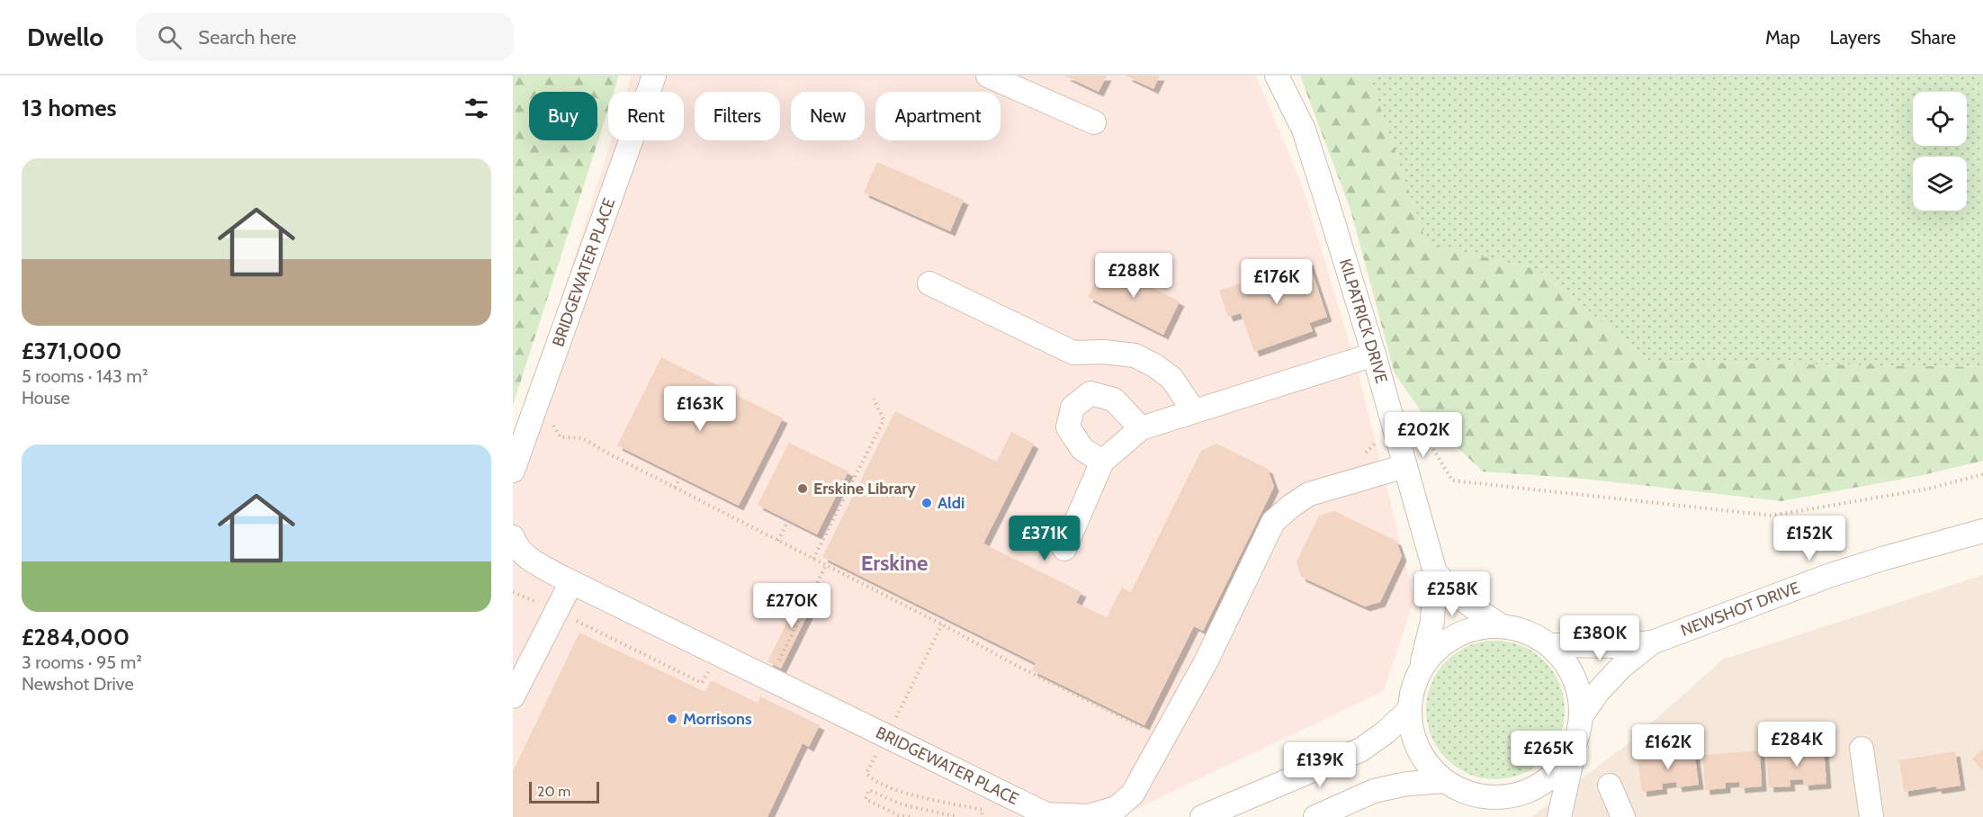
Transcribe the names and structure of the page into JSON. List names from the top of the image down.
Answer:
{
  "streets": {
    "street": ["BRIDGEWATER PLACE", "KILPATRICK DRIVE", "NEWSHOT DRIVE"]
  },
  "crossings": [
    ["BRIDGEWATER PLACE", "KILPATRICK DRIVE"],
    ["KILPATRICK DRIVE", "NEWSHOT DRIVE"]
  ],
  "districts": ["Erskine"],
  "places": ["Erskine Library", "Aldi", "Morrisons"],
  "scale_bar": "20 m",
  "page": {
    "header": "Dwello",
    "search": "Search here",
    "nav": ["Map", "Layers", "Share"],
    "heading": "13 homes",
    "chip": [
      "Buy",
      "Rent",
      "Filters",
      "New",
      "Apartment"
    ],
    "list": [
      {
        "name": "£371,000",
        "note": "5 rooms · 143 m² · House"
      },
      {
        "name": "£284,000",
        "note": "3 rooms · 95 m² · Newshot Drive"
      }
    ],
    "price": [
      "£288K",
      "£176K",
      "£163K",
      "£202K",
      "£371K",
      "£152K",
      "£258K",
      "£270K",
      "£380K",
      "£284K",
      "£162K",
      "£265K",
      "£139K"
    ],
    "scale": "20 m"
  }
}
